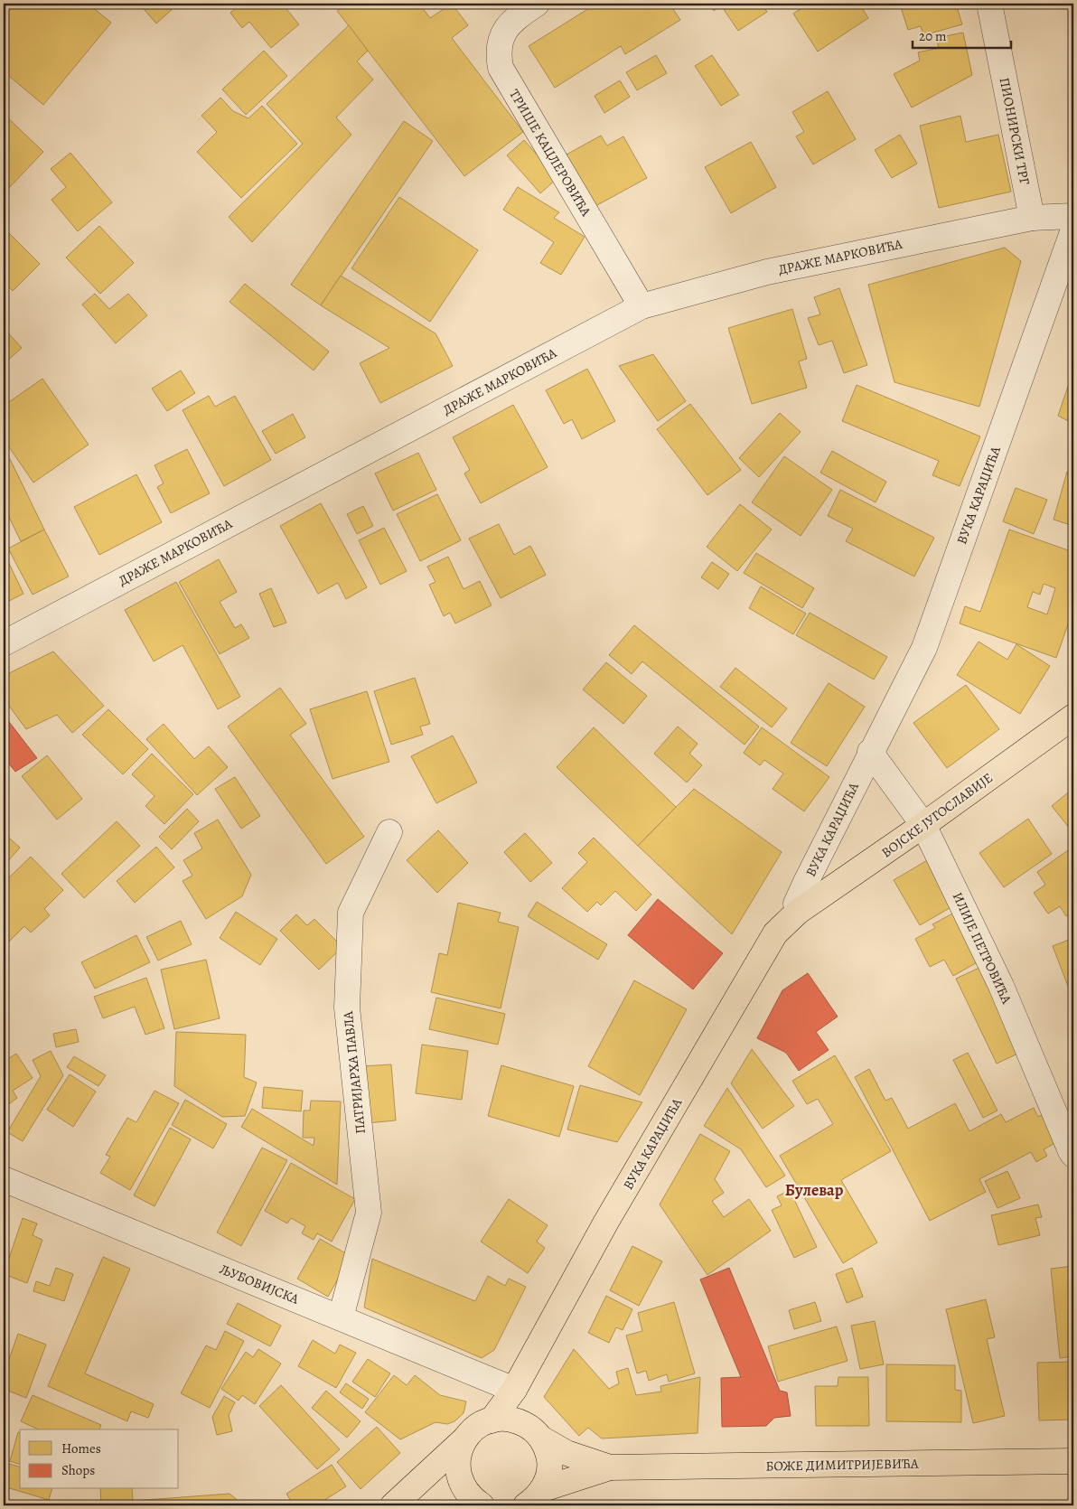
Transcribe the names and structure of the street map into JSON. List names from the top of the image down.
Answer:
{
  "streets": {
    "main road": ["ВУКА КАРАЏИЋА", "ВОЈСКЕ ЈУГОСЛАВИЈЕ", "БОЖЕ ДИМИТРИЈЕВИЋА"],
    "street": [
      "ПИОНИРСКИ ТРГ",
      "ТРИШЕ КАЦЛЕРОВИЋА",
      "ДРАЖЕ МАРКОВИЋА",
      "ИЛИЈЕ ПЕТРОВИЋА",
      "ПАТРИЈАРХА ПАВЛА",
      "ЉУБОВИЈСКА"
    ]
  },
  "crossings": [
    ["ПИОНИРСКИ ТРГ", "ДРАЖЕ МАРКОВИЋА"],
    ["ТРИШЕ КАЦЛЕРОВИЋА", "ДРАЖЕ МАРКОВИЋА"],
    ["ВУКА КАРАЏИЋА", "ВОЈСКЕ ЈУГОСЛАВИЈЕ"],
    ["ВУКА КАРАЏИЋА", "ИЛИЈЕ ПЕТРОВИЋА"],
    ["ВУКА КАРАЏИЋА", "ЉУБОВИЈСКА"],
    ["ВУКА КАРАЏИЋА", "БОЖЕ ДИМИТРИЈЕВИЋА"],
    ["ВОЈСКЕ ЈУГОСЛАВИЈЕ", "ИЛИЈЕ ПЕТРОВИЋА"],
    ["ПАТРИЈАРХА ПАВЛА", "ЉУБОВИЈСКА"]
  ],
  "districts": ["Булевар"],
  "legend": ["Homes", "Shops"],
  "scale_bar": "20 m"
}
